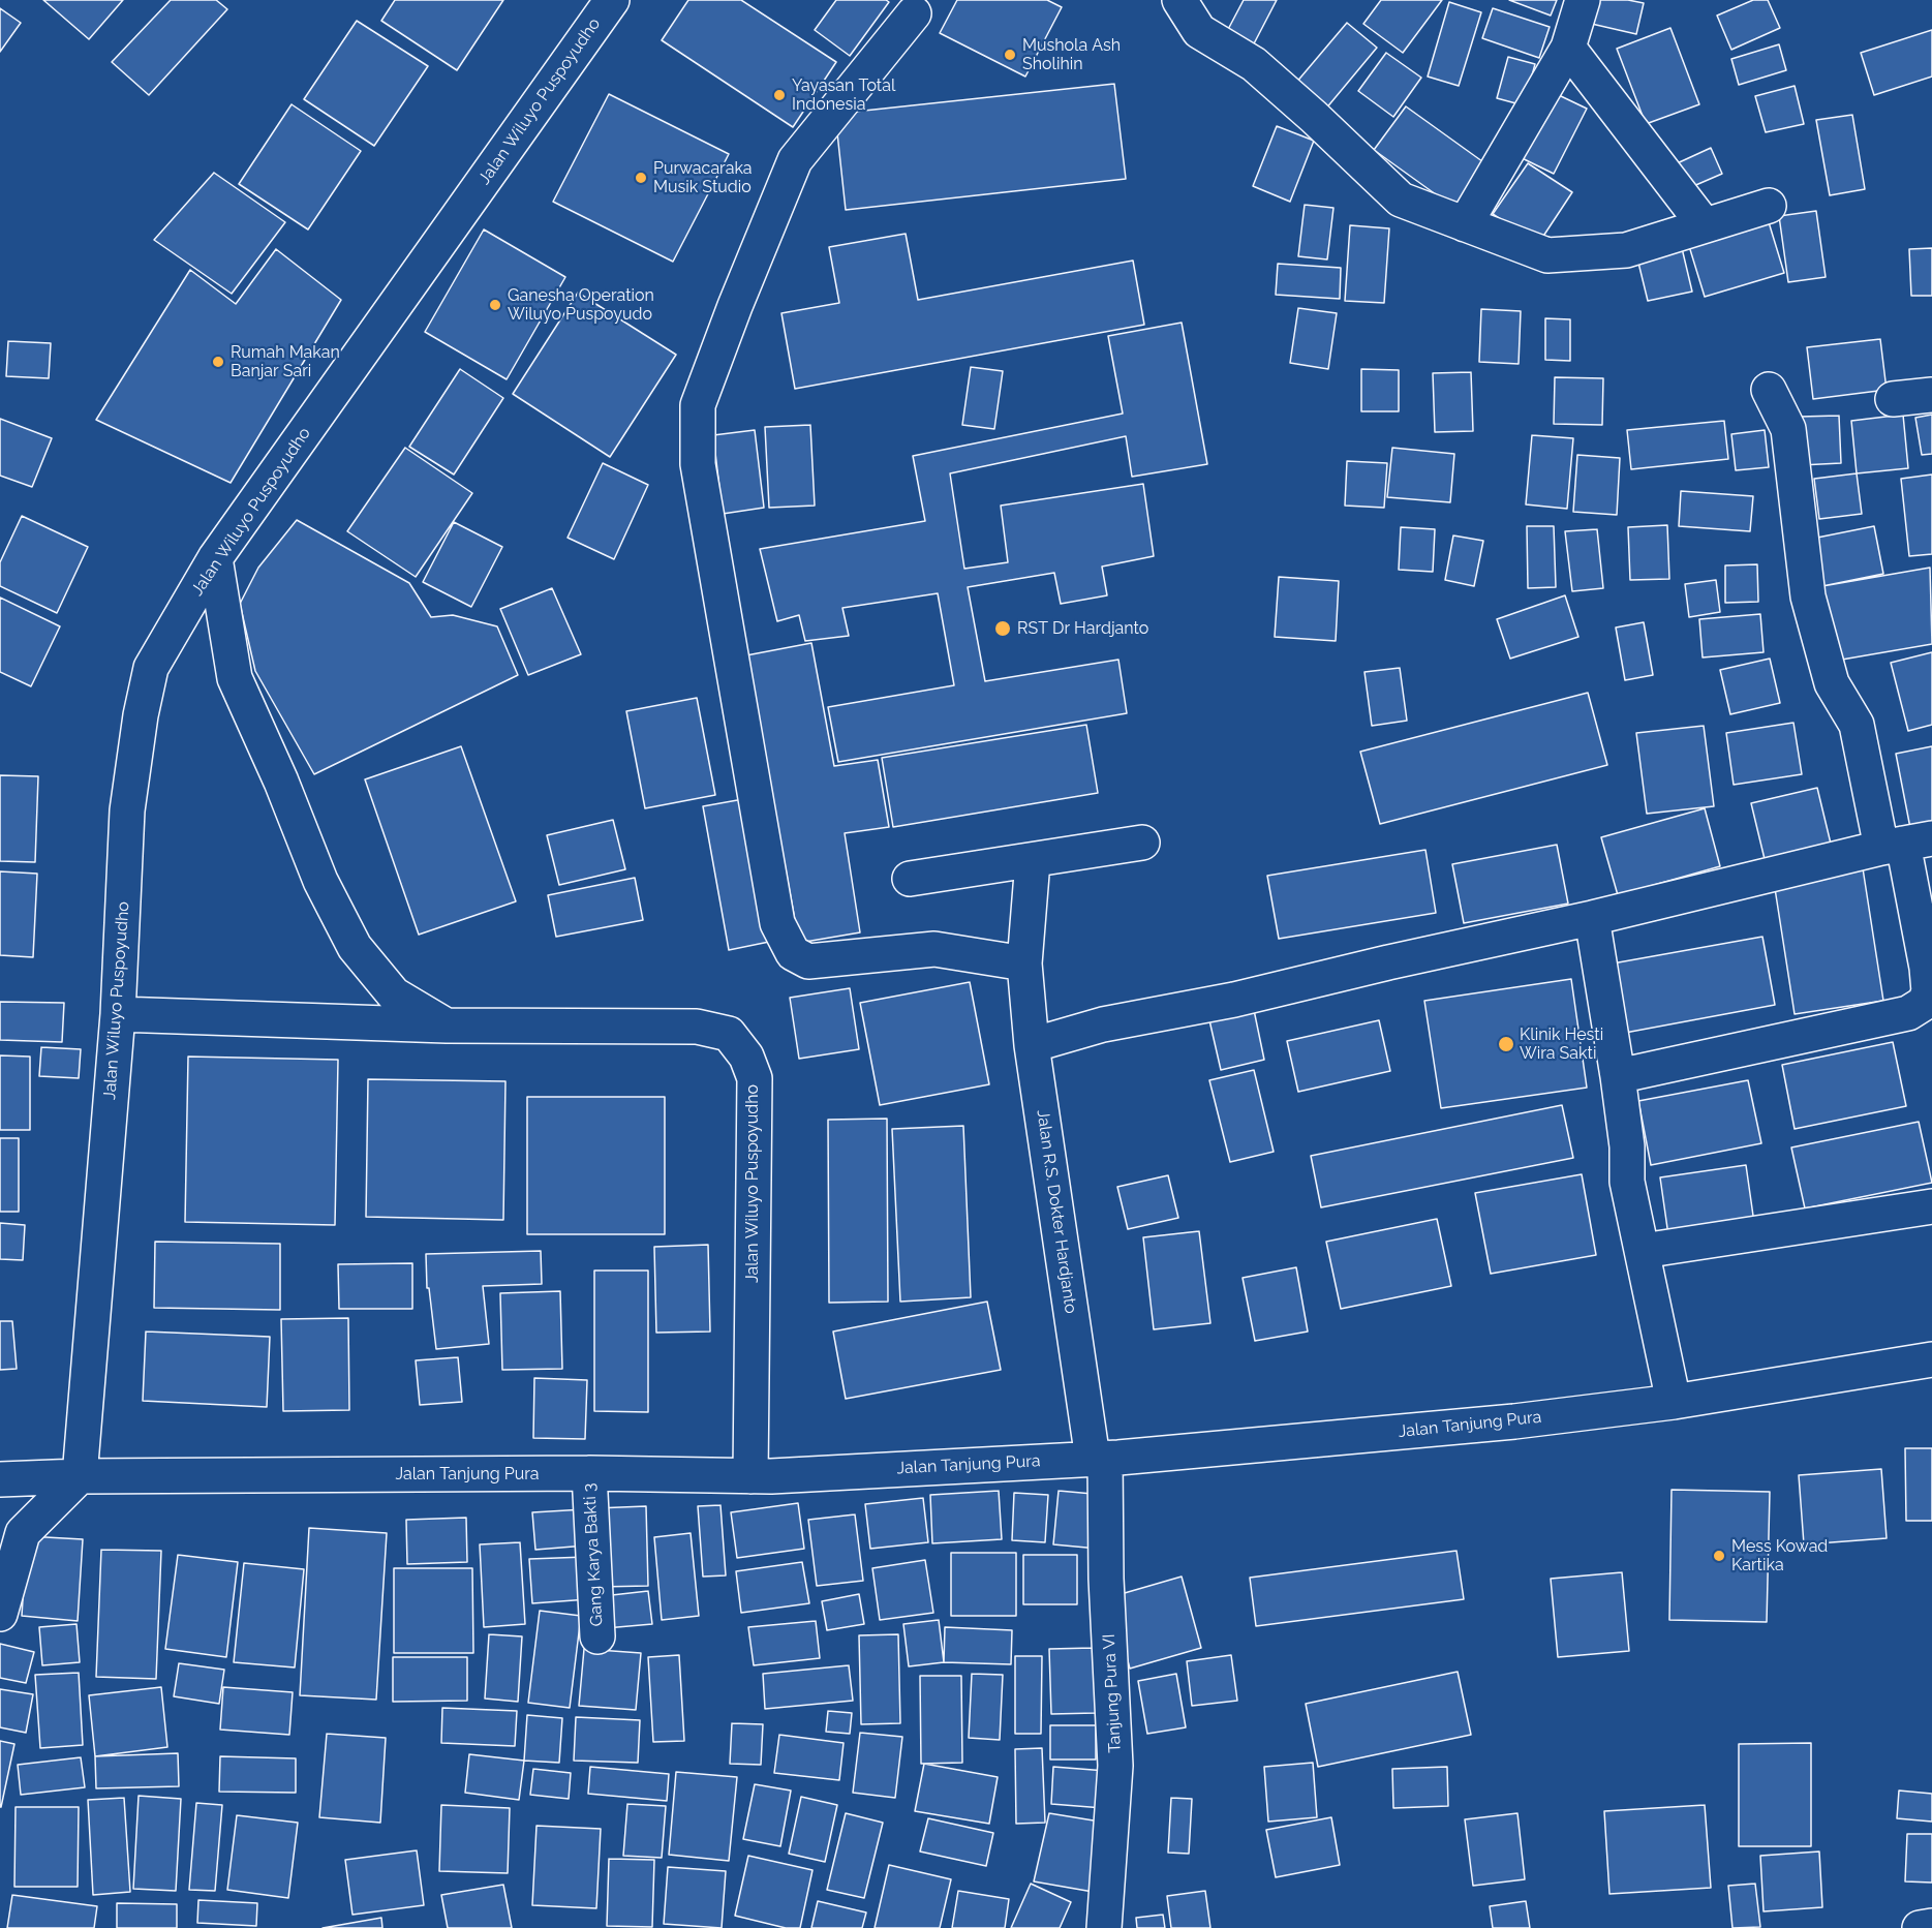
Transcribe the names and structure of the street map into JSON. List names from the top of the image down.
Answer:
{
  "streets": {
    "street": [
      "Jalan Wiluyo Puspoyudho",
      "Jalan R.S. Dokter Hardjanto",
      "Jalan Tanjung Pura",
      "Gang Karya Bakti 3",
      "Tanjung Pura VI"
    ]
  },
  "crossings": [
    ["Jalan Wiluyo Puspoyudho", "Jalan Tanjung Pura"],
    ["Jalan R.S. Dokter Hardjanto", "Jalan Tanjung Pura"],
    ["Jalan R.S. Dokter Hardjanto", "Tanjung Pura VI"],
    ["Jalan Tanjung Pura", "Gang Karya Bakti 3"],
    ["Jalan Tanjung Pura", "Tanjung Pura VI"]
  ],
  "places": [
    "Mushola Ash Sholihin",
    "Yayasan Total Indonesia",
    "Purwacaraka Musik Studio",
    "Ganesha Operation Wiluyo Puspoyudo",
    "Rumah Makan Banjar Sari",
    "RST Dr Hardjanto",
    "Klinik Hesti Wira Sakti",
    "Mess Kowad Kartika"
  ]
}
